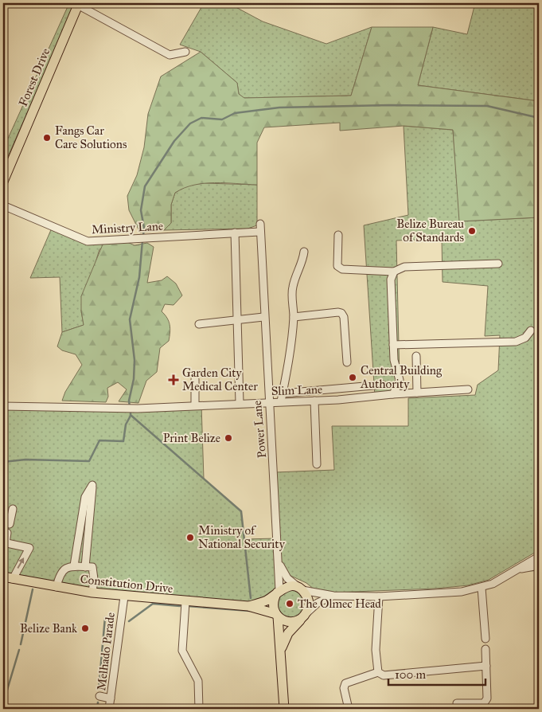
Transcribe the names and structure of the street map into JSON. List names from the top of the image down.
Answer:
{
  "streets": {
    "main road": ["Forest Drive", "Constitution Drive"],
    "street": [
      "Ministry Lane",
      "Slim Lane",
      "Power Lane",
      "Melhado Parade"
    ]
  },
  "crossings": [
    ["Ministry Lane", "Power Lane"],
    ["Slim Lane", "Power Lane"],
    ["Power Lane", "Constitution Drive"],
    ["Constitution Drive", "Melhado Parade"]
  ],
  "places": {
    "other": [
      "Fangs Car Care Solutions",
      "Belize Bureau of Standards",
      "Central Building Authority",
      "Print Belize",
      "Ministry of National Security",
      "The Olmec Head",
      "Belize Bank"
    ],
    "health": ["Garden City Medical Center"]
  },
  "scale_bar": "100 m"
}
